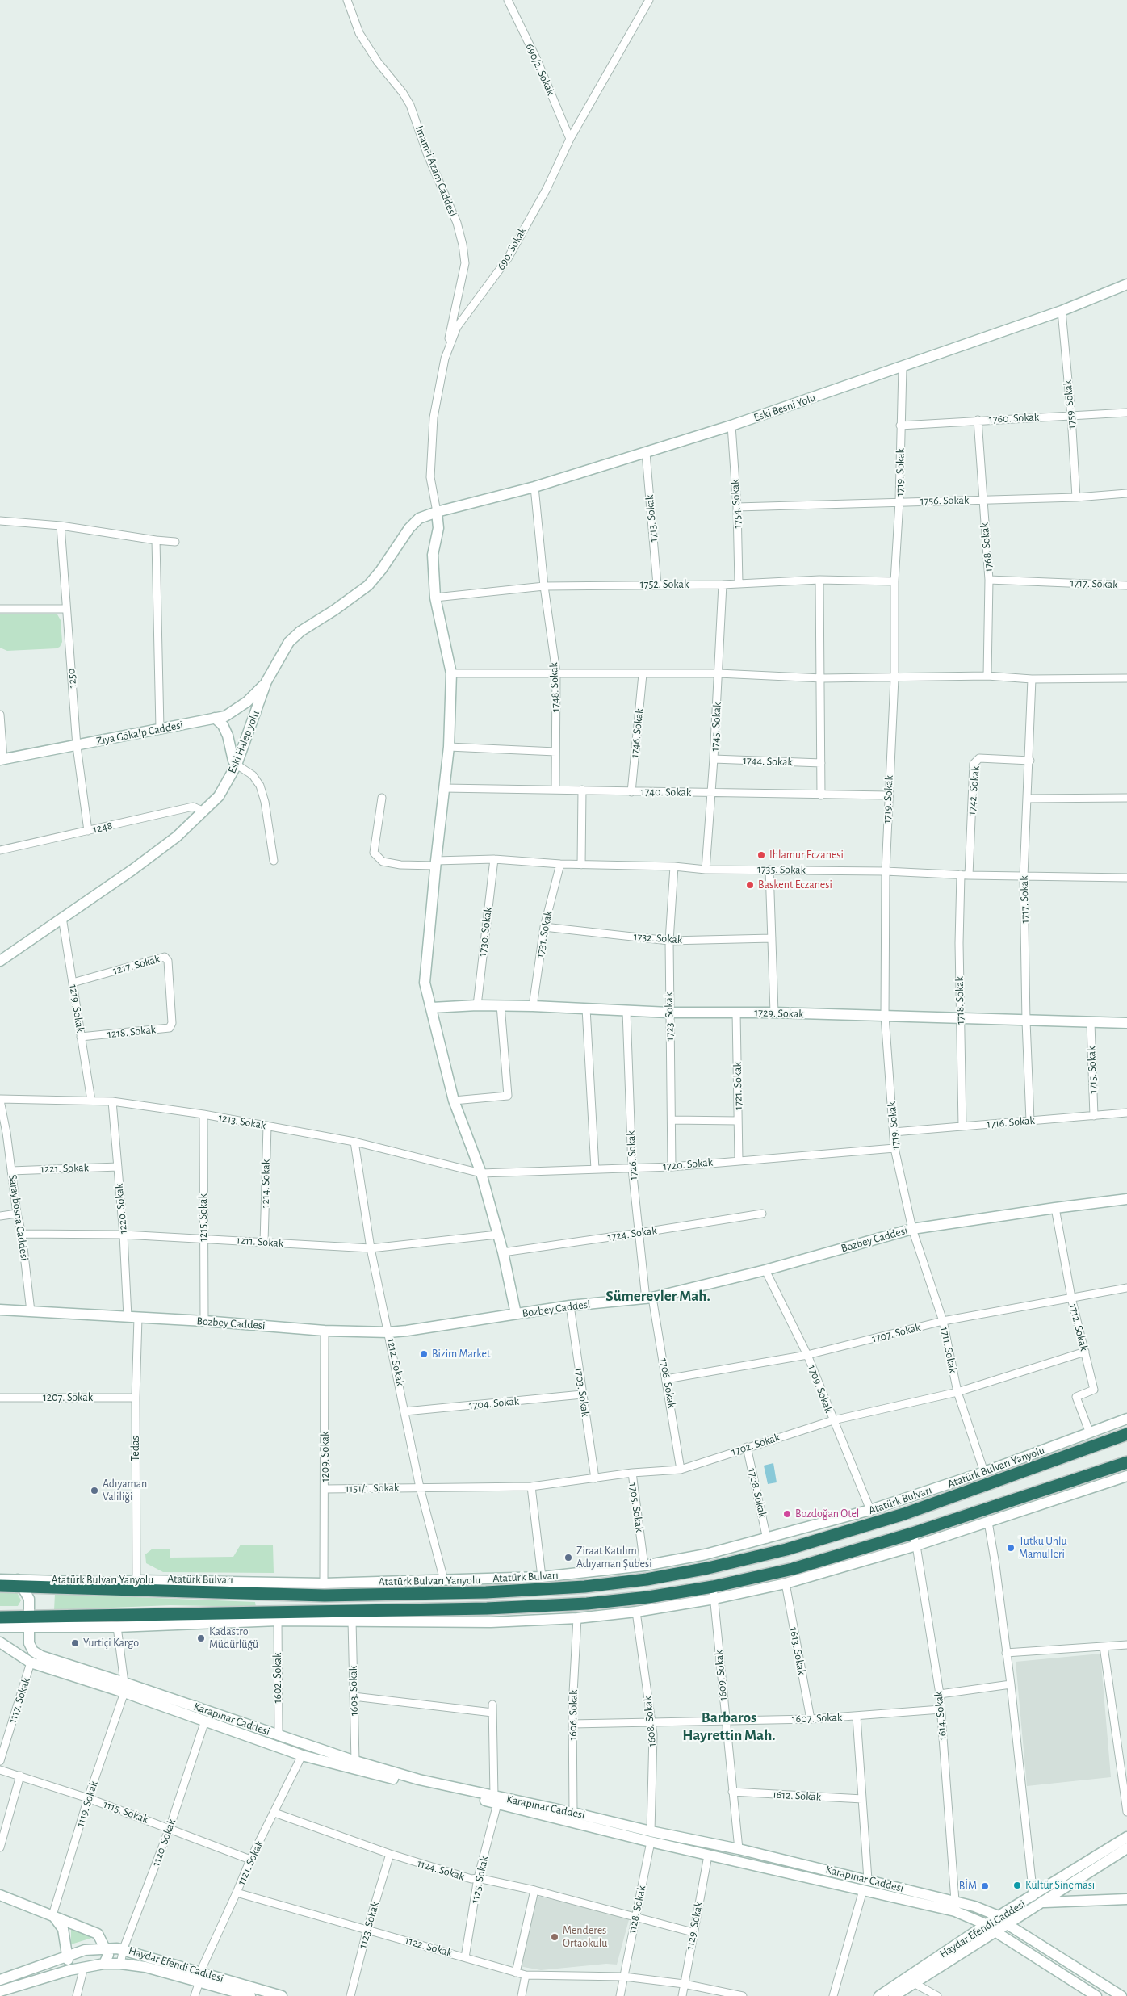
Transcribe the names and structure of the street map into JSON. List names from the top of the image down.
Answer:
{
  "streets": {
    "highway": ["Atatürk Bulvarı"],
    "street": [
      "690/2. Sokak",
      "Imam-i Azam Caddesi",
      "690. Sokak",
      "1759. Sokak",
      "Eski Besni Yolu",
      "1760. Sokak",
      "1719. Sokak",
      "1756. Sokak",
      "1754. Sokak",
      "1713. Sokak",
      "1768. Sokak",
      "1717. Sokak",
      "1752. Sokak",
      "1250",
      "1748. Sokak",
      "1745. Sokak",
      "Ziya Gökalp Caddesi",
      "1746. Sokak",
      "Eski Halep yolu",
      "1744. Sokak",
      "1742. Sokak",
      "1740. Sokak",
      "1248",
      "1735. Sokak",
      "1730. Sokak",
      "1731. Sokak",
      "1732. Sokak",
      "1217. Sokak",
      "1718. Sokak",
      "1219. Sokak",
      "1729. Sokak",
      "1723. Sokak",
      "1218. Sokak",
      "1715. Sokak",
      "1721. Sokak",
      "1213. Sokak",
      "1716. Sokak",
      "1726. Sokak",
      "1720. Sokak",
      "1221. Sokak",
      "1214. Sokak",
      "1220. Sokak",
      "Saraybosna Caddesi",
      "1215. Sokak",
      "1724. Sokak",
      "Bozbey Caddesi",
      "1211. Sokak",
      "1712. Sokak",
      "1707. Sokak",
      "1711. Sokak",
      "1212. Sokak",
      "1706. Sokak",
      "1709. Sokak",
      "1703. Sokak",
      "1207. Sokak",
      "1704. Sokak",
      "1702. Sokak",
      "Tedas",
      "1209. Sokak",
      "Atatürk Bulvarı Yanyolu",
      "1151/1. Sokak",
      "1708. Sokak",
      "1705. Sokak",
      "1613. Sokak",
      "1609. Sokak",
      "1602. Sokak",
      "1603. Sokak",
      "1117. Sokak",
      "1606. Sokak",
      "1614. Sokak",
      "1607. Sokak",
      "Karapınar Caddesi",
      "1608. Sokak",
      "1612. Sokak",
      "1119. Sokak",
      "1115. Sokak",
      "1120. Sokak",
      "1121. Sokak",
      "1124. Sokak",
      "1125. Sokak",
      "1128. Sokak",
      "1123. Sokak",
      "1129. Sokak",
      "Haydar Efendi Caddesi",
      "1122. Sokak"
    ]
  },
  "crossings": [
    ["690/2. Sokak", "690. Sokak"],
    ["Imam-i Azam Caddesi", "690. Sokak"],
    ["690. Sokak", "Eski Besni Yolu"],
    ["690. Sokak", "Eski Halep yolu"],
    ["1759. Sokak", "Eski Besni Yolu"],
    ["1759. Sokak", "1760. Sokak"],
    ["1759. Sokak", "1756. Sokak"],
    ["Eski Besni Yolu", "1719. Sokak"],
    ["Eski Besni Yolu", "1754. Sokak"],
    ["Eski Besni Yolu", "1713. Sokak"],
    ["Eski Besni Yolu", "1748. Sokak"],
    ["Eski Besni Yolu", "Eski Halep yolu"],
    ["1760. Sokak", "1719. Sokak"],
    ["1760. Sokak", "1768. Sokak"],
    ["1719. Sokak", "1756. Sokak"],
    ["1719. Sokak", "1752. Sokak"],
    ["1719. Sokak", "1740. Sokak"],
    ["1719. Sokak", "1735. Sokak"],
    ["1719. Sokak", "1729. Sokak"],
    ["1719. Sokak", "1716. Sokak"],
    ["1719. Sokak", "1720. Sokak"],
    ["1719. Sokak", "Bozbey Caddesi"],
    ["1719. Sokak", "1711. Sokak"],
    ["1756. Sokak", "1754. Sokak"],
    ["1756. Sokak", "1768. Sokak"],
    ["1754. Sokak", "1752. Sokak"],
    ["1713. Sokak", "1752. Sokak"],
    ["1768. Sokak", "1717. Sokak"],
    ["1717. Sokak", "1742. Sokak"],
    ["1717. Sokak", "1735. Sokak"],
    ["1717. Sokak", "1729. Sokak"],
    ["1717. Sokak", "1716. Sokak"],
    ["1752. Sokak", "1748. Sokak"],
    ["1752. Sokak", "1745. Sokak"],
    ["1250", "Ziya Gökalp Caddesi"],
    ["1250", "1248"],
    ["1748. Sokak", "1740. Sokak"],
    ["1745. Sokak", "1744. Sokak"],
    ["1745. Sokak", "1740. Sokak"],
    ["1745. Sokak", "1735. Sokak"],
    ["Ziya Gökalp Caddesi", "Eski Halep yolu"],
    ["1746. Sokak", "1740. Sokak"],
    ["Eski Halep yolu", "1248"],
    ["Eski Halep yolu", "1219. Sokak"],
    ["1742. Sokak", "1735. Sokak"],
    ["1735. Sokak", "1730. Sokak"],
    ["1735. Sokak", "1731. Sokak"],
    ["1735. Sokak", "1718. Sokak"],
    ["1735. Sokak", "1723. Sokak"],
    ["1730. Sokak", "1729. Sokak"],
    ["1731. Sokak", "1732. Sokak"],
    ["1731. Sokak", "1729. Sokak"],
    ["1732. Sokak", "1723. Sokak"],
    ["1217. Sokak", "1219. Sokak"],
    ["1217. Sokak", "1218. Sokak"],
    ["1718. Sokak", "1729. Sokak"],
    ["1718. Sokak", "1716. Sokak"],
    ["1219. Sokak", "1218. Sokak"],
    ["1219. Sokak", "1213. Sokak"],
    ["1729. Sokak", "1723. Sokak"],
    ["1729. Sokak", "1715. Sokak"],
    ["1729. Sokak", "1721. Sokak"],
    ["1729. Sokak", "1726. Sokak"],
    ["1723. Sokak", "1720. Sokak"],
    ["1715. Sokak", "1716. Sokak"],
    ["1721. Sokak", "1720. Sokak"],
    ["1213. Sokak", "1720. Sokak"],
    ["1213. Sokak", "1214. Sokak"],
    ["1213. Sokak", "1220. Sokak"],
    ["1213. Sokak", "Saraybosna Caddesi"],
    ["1213. Sokak", "1215. Sokak"],
    ["1213. Sokak", "1212. Sokak"],
    ["1726. Sokak", "1720. Sokak"],
    ["1726. Sokak", "1724. Sokak"],
    ["1726. Sokak", "Bozbey Caddesi"],
    ["1726. Sokak", "1706. Sokak"],
    ["1221. Sokak", "1220. Sokak"],
    ["1221. Sokak", "Saraybosna Caddesi"],
    ["1214. Sokak", "1211. Sokak"],
    ["1220. Sokak", "Bozbey Caddesi"],
    ["1220. Sokak", "1211. Sokak"],
    ["Saraybosna Caddesi", "Bozbey Caddesi"],
    ["Saraybosna Caddesi", "1211. Sokak"],
    ["1215. Sokak", "Bozbey Caddesi"],
    ["1215. Sokak", "1211. Sokak"],
    ["Bozbey Caddesi", "1712. Sokak"],
    ["Bozbey Caddesi", "1711. Sokak"],
    ["Bozbey Caddesi", "1212. Sokak"],
    ["Bozbey Caddesi", "1706. Sokak"],
    ["Bozbey Caddesi", "1709. Sokak"],
    ["Bozbey Caddesi", "1703. Sokak"],
    ["Bozbey Caddesi", "Tedas"],
    ["Bozbey Caddesi", "1209. Sokak"],
    ["1211. Sokak", "1212. Sokak"],
    ["1712. Sokak", "1707. Sokak"],
    ["1712. Sokak", "1702. Sokak"],
    ["1712. Sokak", "Atatürk Bulvarı Yanyolu"],
    ["1707. Sokak", "1711. Sokak"],
    ["1707. Sokak", "1706. Sokak"],
    ["1707. Sokak", "1709. Sokak"],
    ["1711. Sokak", "1702. Sokak"],
    ["1711. Sokak", "Atatürk Bulvarı Yanyolu"],
    ["1212. Sokak", "1704. Sokak"],
    ["1212. Sokak", "1702. Sokak"],
    ["1212. Sokak", "Atatürk Bulvarı Yanyolu"],
    ["1212. Sokak", "1151/1. Sokak"],
    ["1706. Sokak", "1702. Sokak"],
    ["1709. Sokak", "1702. Sokak"],
    ["1709. Sokak", "Atatürk Bulvarı Yanyolu"],
    ["1703. Sokak", "1704. Sokak"],
    ["1703. Sokak", "1702. Sokak"],
    ["1207. Sokak", "Tedas"],
    ["1702. Sokak", "1151/1. Sokak"],
    ["1702. Sokak", "1708. Sokak"],
    ["1702. Sokak", "1705. Sokak"],
    ["Tedas", "Atatürk Bulvarı Yanyolu"],
    ["1209. Sokak", "Atatürk Bulvarı Yanyolu"],
    ["1209. Sokak", "1151/1. Sokak"],
    ["Atatürk Bulvarı Yanyolu", "1708. Sokak"],
    ["Atatürk Bulvarı Yanyolu", "Atatürk Bulvarı"],
    ["Atatürk Bulvarı Yanyolu", "1705. Sokak"],
    ["Atatürk Bulvarı Yanyolu", "Karapınar Caddesi"],
    ["Atatürk Bulvarı", "Karapınar Caddesi"],
    ["1613. Sokak", "1607. Sokak"],
    ["1609. Sokak", "1607. Sokak"],
    ["1609. Sokak", "Karapınar Caddesi"],
    ["1609. Sokak", "1612. Sokak"],
    ["1602. Sokak", "Karapınar Caddesi"],
    ["1603. Sokak", "Karapınar Caddesi"],
    ["1117. Sokak", "Karapınar Caddesi"],
    ["1606. Sokak", "1607. Sokak"],
    ["1606. Sokak", "Karapınar Caddesi"],
    ["1614. Sokak", "1607. Sokak"],
    ["1614. Sokak", "Karapınar Caddesi"],
    ["1607. Sokak", "1608. Sokak"],
    ["Karapınar Caddesi", "1608. Sokak"],
    ["Karapınar Caddesi", "1119. Sokak"],
    ["Karapınar Caddesi", "1120. Sokak"],
    ["Karapınar Caddesi", "1121. Sokak"],
    ["Karapınar Caddesi", "1125. Sokak"],
    ["Karapınar Caddesi", "1128. Sokak"],
    ["Karapınar Caddesi", "1129. Sokak"],
    ["Karapınar Caddesi", "Haydar Efendi Caddesi"],
    ["1608. Sokak", "1128. Sokak"],
    ["1119. Sokak", "1115. Sokak"],
    ["1115. Sokak", "1120. Sokak"],
    ["1115. Sokak", "1121. Sokak"],
    ["1120. Sokak", "Haydar Efendi Caddesi"],
    ["1121. Sokak", "1124. Sokak"],
    ["1121. Sokak", "Haydar Efendi Caddesi"],
    ["1121. Sokak", "1122. Sokak"],
    ["1124. Sokak", "1125. Sokak"],
    ["1124. Sokak", "1128. Sokak"],
    ["1124. Sokak", "1123. Sokak"],
    ["1124. Sokak", "1129. Sokak"],
    ["1125. Sokak", "1122. Sokak"],
    ["1128. Sokak", "1122. Sokak"],
    ["1123. Sokak", "1122. Sokak"]
  ],
  "districts": ["Sümerevler Mah.", "Barbaros Hayrettin Mah."],
  "places": [
    "Ihlamur Eczanesi",
    "Baskent Eczanesi",
    "Bizim Market",
    "Adıyaman Valiliği",
    "Bozdoğan Otel",
    "Tutku Unlu Mamulleri",
    "Ziraat Katılım Adıyaman Şubesi",
    "Kadastro Müdürlüğü",
    "Yurtiçi Kargo",
    "Kültür Sineması",
    "BİM",
    "Menderes Ortaokulu"
  ]
}
